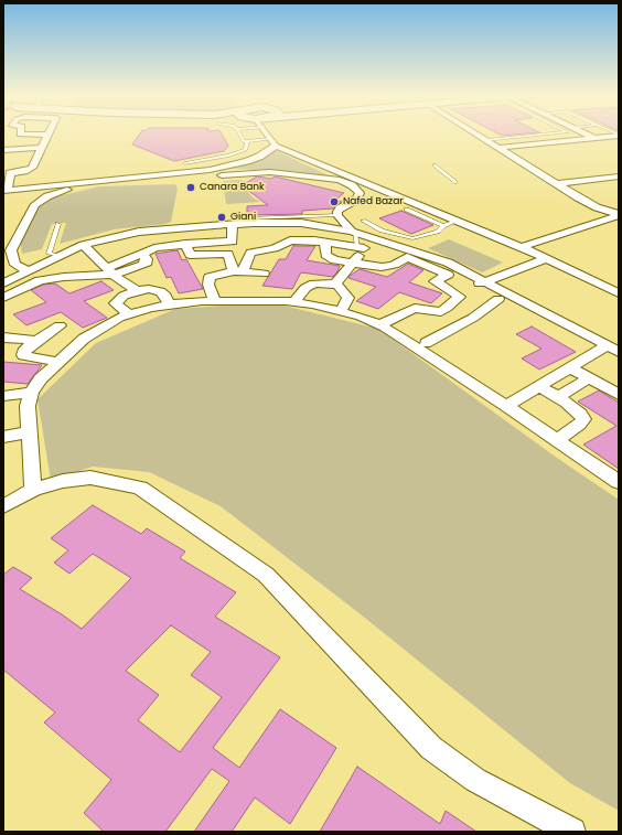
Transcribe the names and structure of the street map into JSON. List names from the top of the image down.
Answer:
{
  "places": ["Canara Bank", "Nafed Bazar", "Giani"]
}
